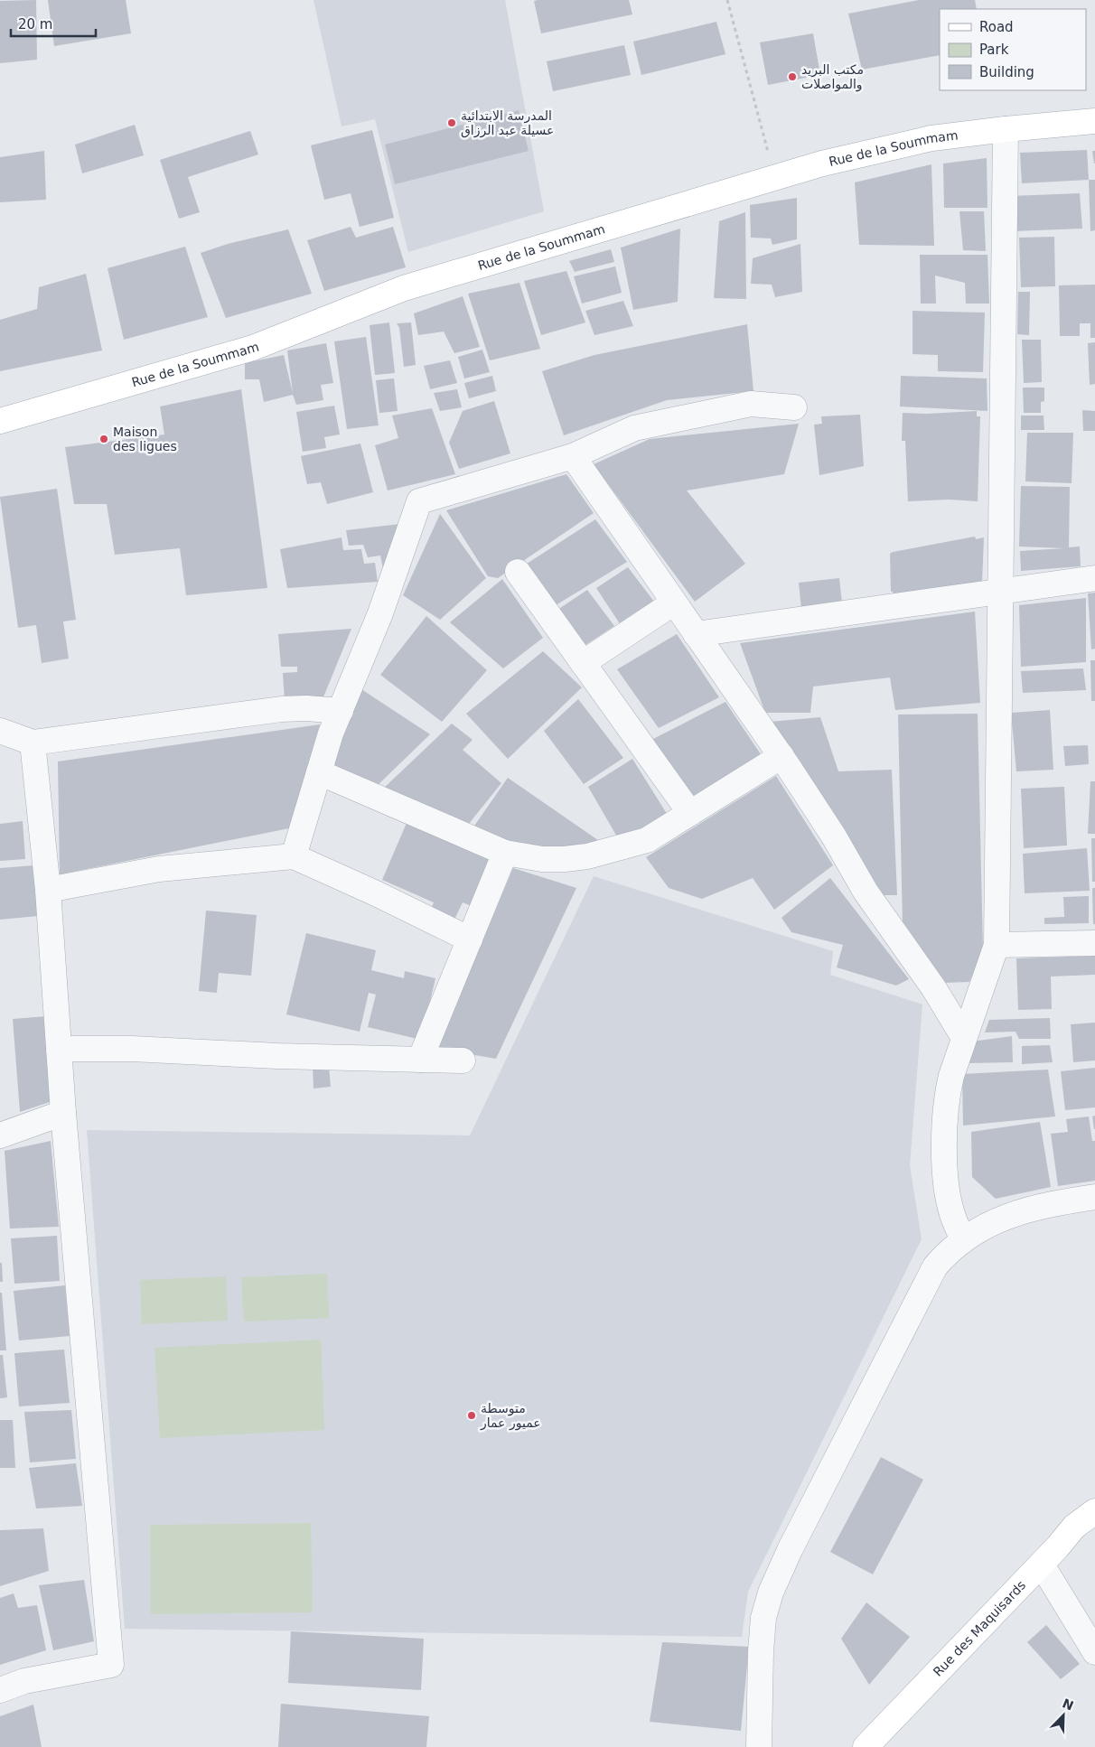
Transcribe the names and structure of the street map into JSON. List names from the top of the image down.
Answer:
{
  "streets": {
    "main road": ["Rue de la Soummam", "Rue des Maquisards"]
  },
  "places": [
    "مكتب البريد والمواصلات",
    "المدرسة الابتدائية عسيلة عبد الرزاق",
    "Maison des ligues",
    "متوسطة عميور عمار"
  ],
  "legend": ["Road", "Park", "Building"],
  "scale_bar": "20 m",
  "north": "top right"
}
